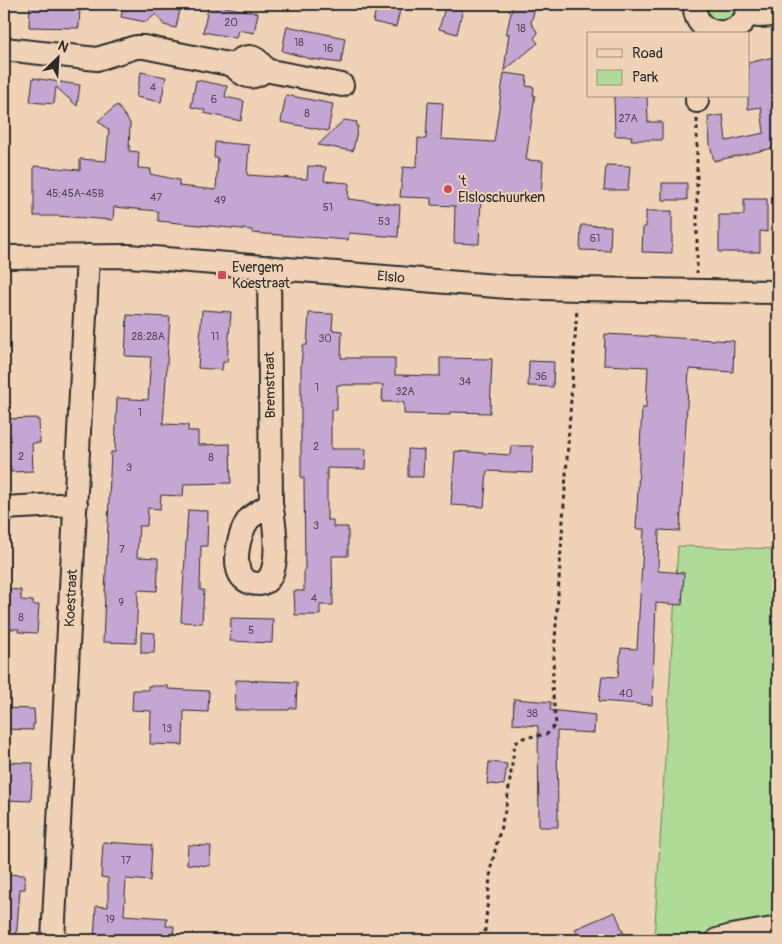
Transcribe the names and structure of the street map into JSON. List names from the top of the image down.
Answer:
{
  "streets": {
    "street": ["Elslo", "Bremstraat", "Koestraat"]
  },
  "crossings": [
    ["Elslo", "Bremstraat"],
    ["Elslo", "Koestraat"]
  ],
  "places": {
    "other": ["'t Elsloschuurken"],
    "transit": ["Evergem Koestraat"]
  },
  "house_numbers": [
    "20",
    "18",
    "18",
    "16",
    "4",
    "6",
    "8",
    "27A",
    "45;45A-45B",
    "47",
    "49",
    "51",
    "53",
    "61",
    "28;28A",
    "11",
    "30",
    "36",
    "34",
    "1",
    "32A",
    "1",
    "2",
    "2",
    "8",
    "3",
    "3",
    "7",
    "4",
    "9",
    "8",
    "5",
    "40",
    "38",
    "13",
    "17",
    "19"
  ],
  "legend": ["Road", "Park"],
  "north": "top right"
}
